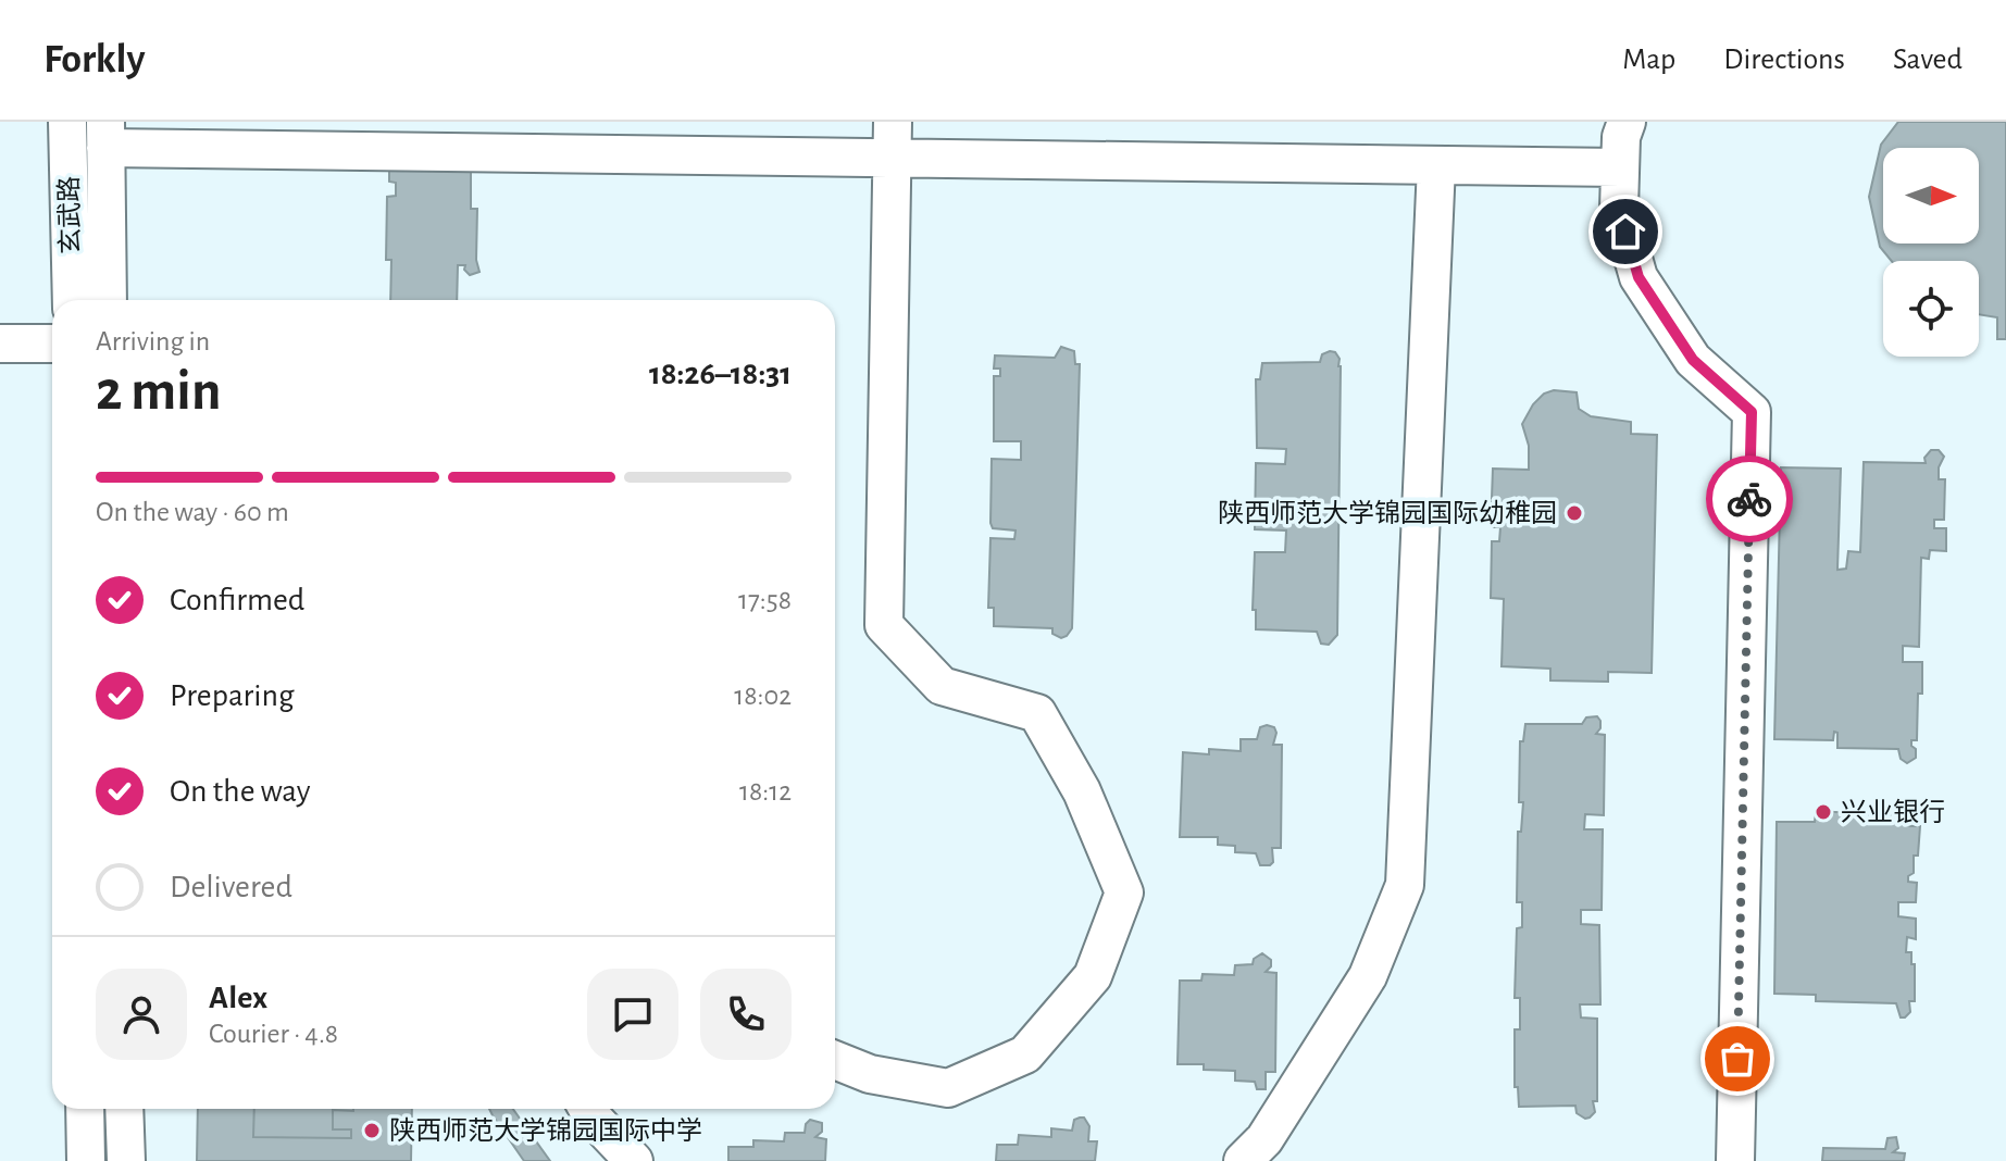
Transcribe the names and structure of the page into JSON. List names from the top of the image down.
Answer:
{
  "streets": {
    "street": ["玄武路"]
  },
  "places": ["陕西师范大学锦园国际幼稚园", "兴业银行", "陕西师范大学锦园国际中学"],
  "north": "right",
  "page": {
    "header": "Forkly",
    "nav": ["Map", "Directions", "Saved"],
    "heading": ["2 min", "Arriving in", "18:26–18:31"],
    "panel": ["Alex", "Courier · 4.8"],
    "bar": "On the way · 60 m",
    "list": [
      ["Confirmed", "17:58"],
      ["Preparing", "18:02"],
      ["On the way", "18:12"],
      "Delivered"
    ]
  }
}
